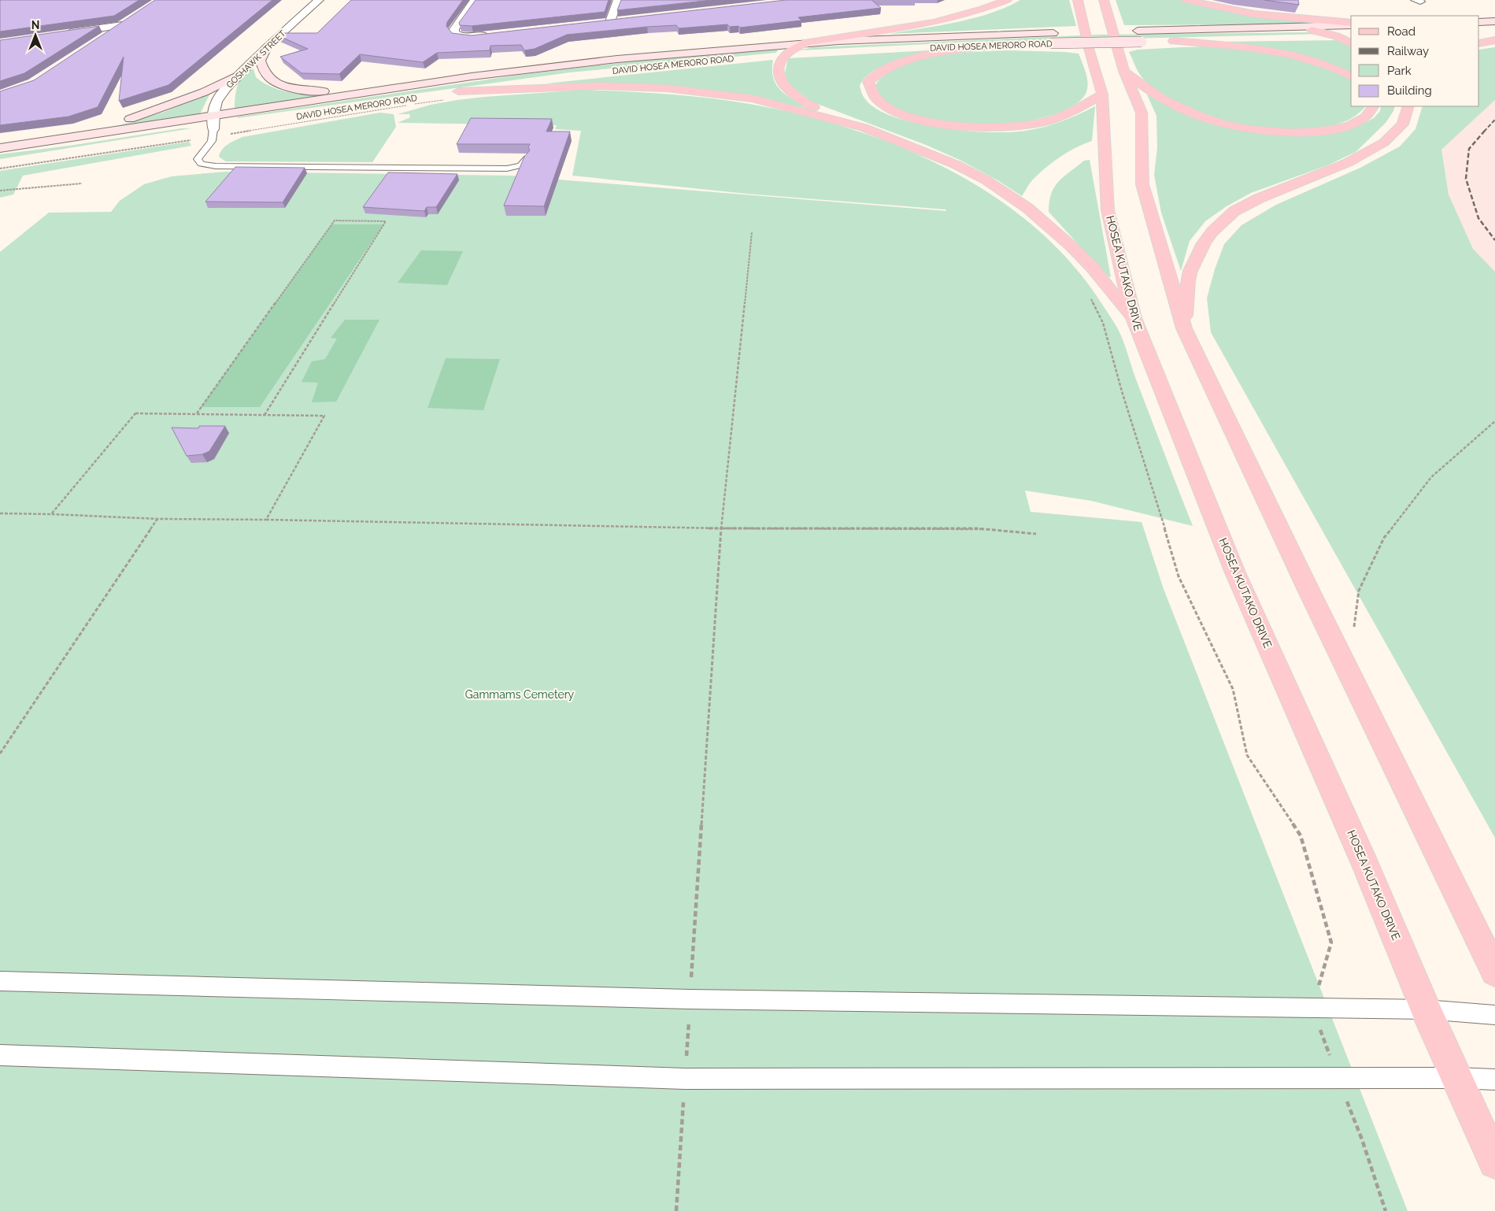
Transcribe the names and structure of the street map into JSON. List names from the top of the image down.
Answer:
{
  "streets": {
    "main road": ["DAVID HOSEA MERORO ROAD", "HOSEA KUTAKO DRIVE"],
    "street": ["GOSHAWK STREET"]
  },
  "crossings": [
    ["DAVID HOSEA MERORO ROAD", "GOSHAWK STREET"]
  ],
  "parks": ["Gammams Cemetery"],
  "legend": [
    "Road",
    "Railway",
    "Park",
    "Building"
  ],
  "north": "top"
}
